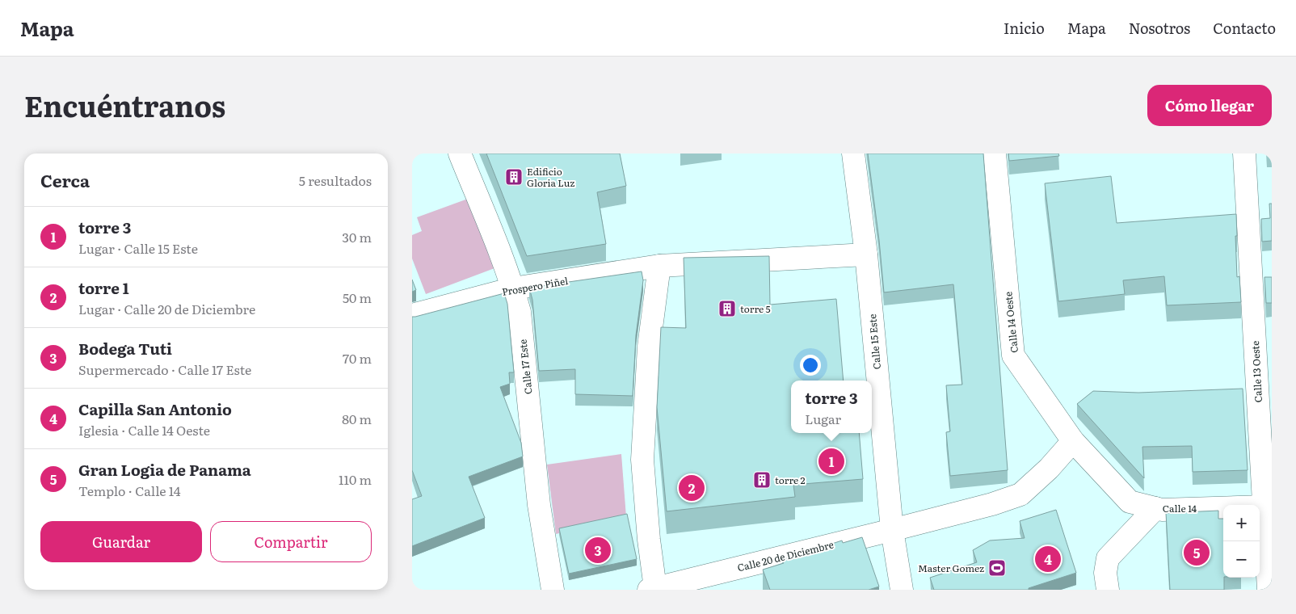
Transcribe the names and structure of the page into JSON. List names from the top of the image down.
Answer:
{
  "streets": {
    "street": [
      "Prospero Piñel",
      "Calle 14 Oeste",
      "Calle 15 Este",
      "Calle 17 Este",
      "Calle 13 Oeste",
      "Calle 14",
      "Calle 20 de Diciembre"
    ]
  },
  "crossings": [
    ["Prospero Piñel", "Calle 15 Este"],
    ["Prospero Piñel", "Calle 17 Este"],
    ["Calle 14 Oeste", "Calle 14"],
    ["Calle 14 Oeste", "Calle 20 de Diciembre"],
    ["Calle 15 Este", "Calle 20 de Diciembre"],
    ["Calle 13 Oeste", "Calle 14"],
    ["Calle 14", "Calle 20 de Diciembre"]
  ],
  "places": {
    "building": ["Edificio Gloria Luz", "torre 5", "torre 2"],
    "sports": ["Master Gomez"]
  },
  "page": {
    "header": "Mapa",
    "nav": [
      "Inicio",
      "Mapa",
      "Nosotros",
      "Contacto"
    ],
    "title": "Encuéntranos",
    "buttons": [
      "Cómo llegar",
      ["Guardar", "Compartir"]
    ],
    "heading": ["Cerca", "5 resultados"],
    "list": [
      {
        "mark": "1",
        "name": "torre 3",
        "note": "Lugar · Calle 15 Este",
        "value": "30 m"
      },
      {
        "mark": "2",
        "name": "torre 1",
        "note": "Lugar · Calle 20 de Diciembre",
        "value": "50 m"
      },
      {
        "mark": "3",
        "name": "Bodega Tuti",
        "note": "Supermercado · Calle 17 Este",
        "value": "70 m"
      },
      {
        "mark": "4",
        "name": "Capilla San Antonio",
        "note": "Iglesia · Calle 14 Oeste",
        "value": "80 m"
      },
      {
        "mark": "5",
        "name": "Gran Logia de Panama",
        "note": "Templo · Calle 14",
        "value": "110 m"
      }
    ],
    "popup": ["torre 3", "Lugar"],
    "pins": [
      "1",
      "2",
      "3",
      "5",
      "4"
    ],
    "map_buttons": ["+", "−"]
  }
}
